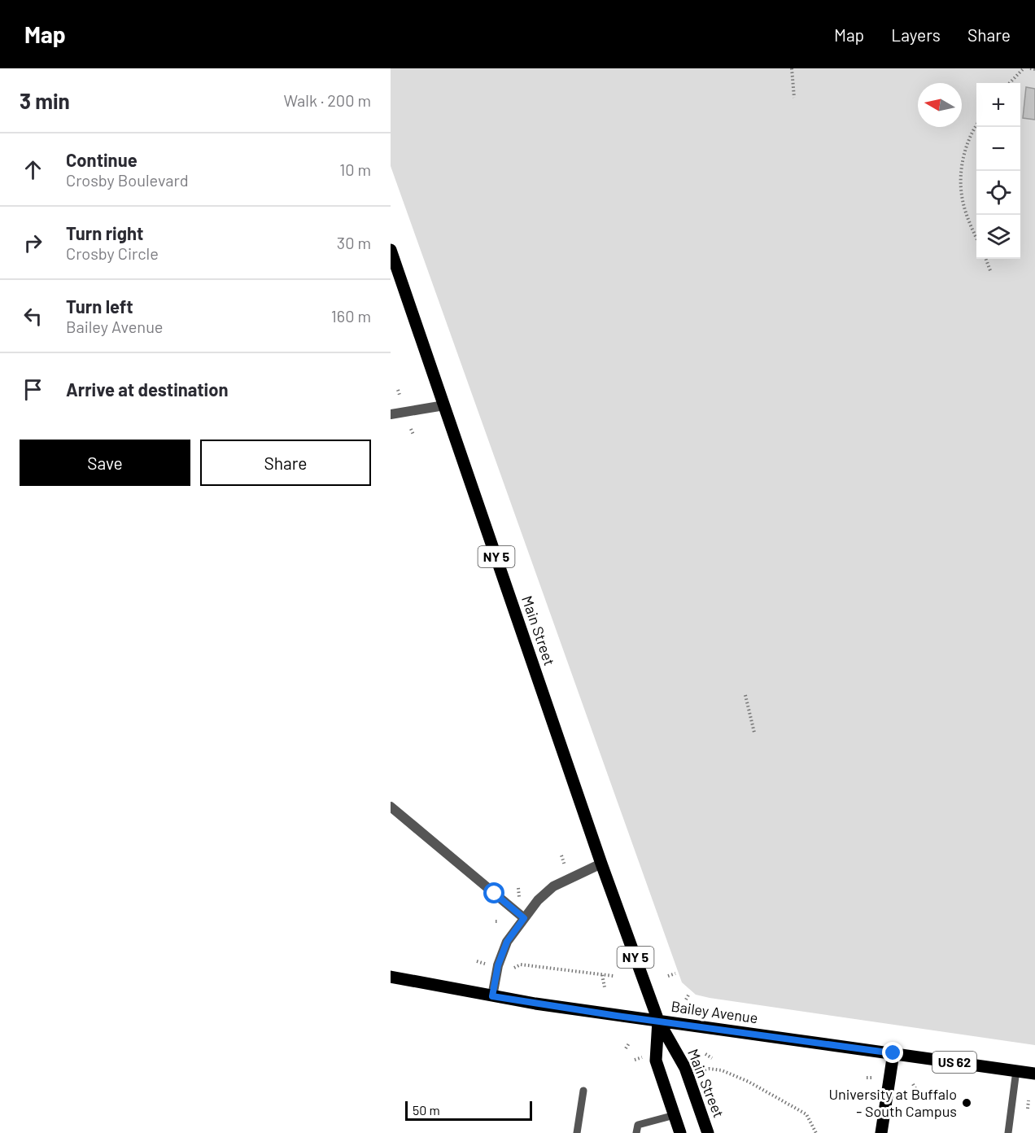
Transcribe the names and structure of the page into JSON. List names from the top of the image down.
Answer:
{
  "streets": {
    "main road": [
      "NY 5",
      "Main Street",
      "Bailey Avenue",
      "US 62"
    ]
  },
  "crossings": [
    ["Main Street", "Bailey Avenue"]
  ],
  "places": ["University at Buffalo - South Campus"],
  "scale_bar": "50 m",
  "north": "left",
  "page": {
    "header": "Map",
    "nav": ["Map", "Layers", "Share"],
    "heading": ["3 min", "Walk · 200 m"],
    "map_buttons": ["+", "−"],
    "list": [
      ["Continue", "Crosby Boulevard", "10 m"],
      ["Turn right", "Crosby Circle", "30 m"],
      ["Turn left", "Bailey Avenue", "160 m"],
      "Arrive at destination"
    ],
    "buttons": ["Save", "Share"],
    "scale": "50 m"
  }
}
